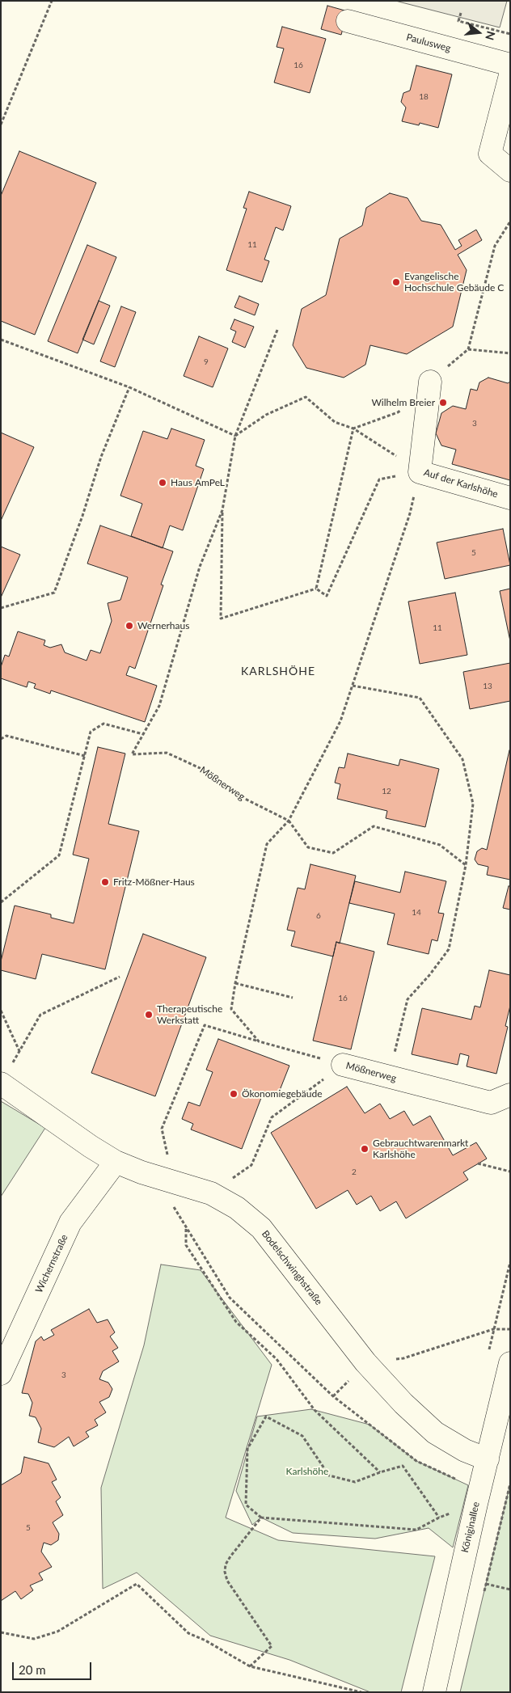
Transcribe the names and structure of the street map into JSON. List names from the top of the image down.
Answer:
{
  "streets": {
    "street": [
      "Paulusweg",
      "Auf der Karlshöhe",
      "Mößnerweg",
      "Wichernstraße",
      "Bodelschwinghstraße",
      "Königinallee"
    ]
  },
  "crossings": [
    ["Mößnerweg", "Bodelschwinghstraße"],
    ["Wichernstraße", "Bodelschwinghstraße"],
    ["Bodelschwinghstraße", "Königinallee"]
  ],
  "districts": ["KARLSHÖHE"],
  "parks": ["Karlshöhe"],
  "places": [
    "Evangelische Hochschule Gebäude C",
    "Wilhelm Breier",
    "Haus AmPeL",
    "Wernerhaus",
    "Fritz-Mößner-Haus",
    "Therapeutische Werkstatt",
    "Ökonomiegebäude",
    "Gebrauchtwarenmarkt Karlshöhe"
  ],
  "house_numbers": [
    "16",
    "18",
    "11",
    "9",
    "3",
    "5",
    "11",
    "13",
    "12",
    "14",
    "6",
    "16",
    "2",
    "3",
    "5"
  ],
  "scale_bar": "20 m",
  "north": "right"
}
